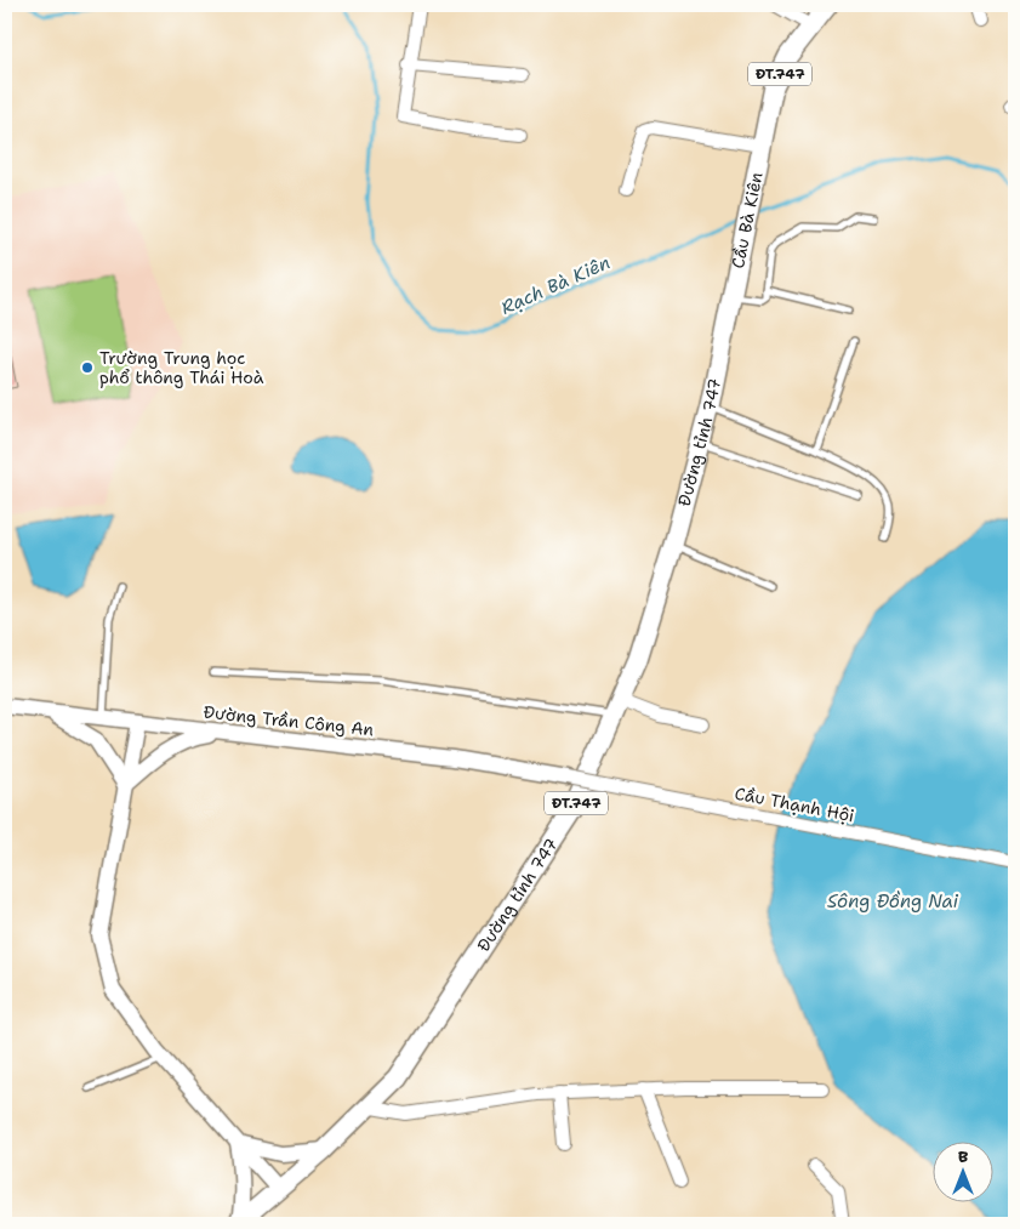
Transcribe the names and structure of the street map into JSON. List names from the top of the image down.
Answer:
{
  "streets": {
    "main road": ["ĐT.747", "Cầu Bà Kiên", "Đường tỉnh 747"],
    "street": ["Đường Trần Công An", "Cầu Thạnh Hội"]
  },
  "crossings": [
    ["ĐT.747", "Cầu Bà Kiên"],
    ["Cầu Bà Kiên", "Đường tỉnh 747"],
    ["Đường Trần Công An", "Cầu Thạnh Hội"]
  ],
  "water": ["Rạch Bà Kiên", "Sông Đồng Nai"],
  "places": ["Trường Trung học phổ thông Thái Hoà"],
  "north": "top"
}
